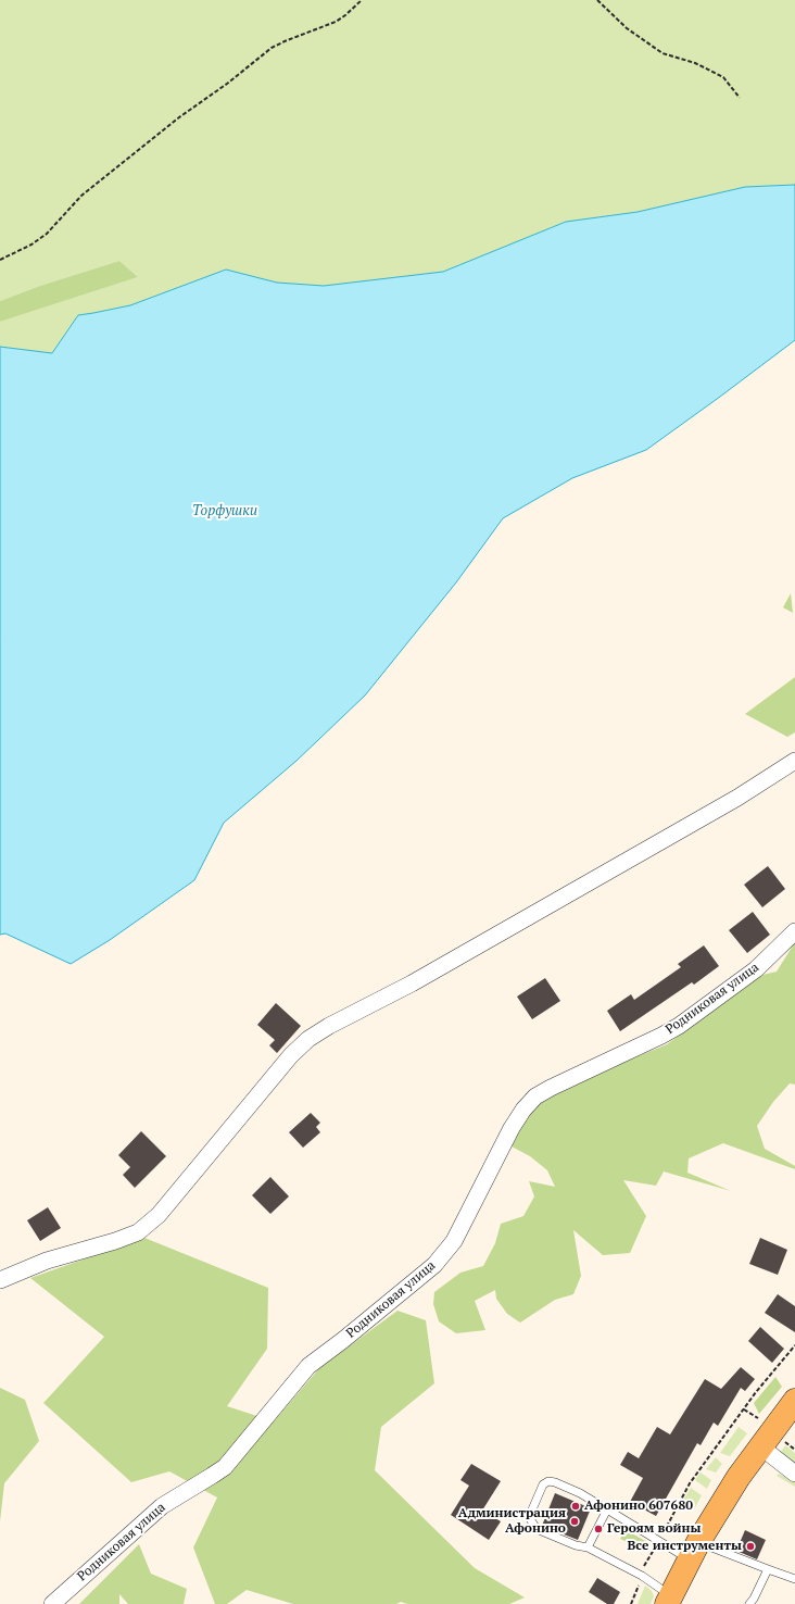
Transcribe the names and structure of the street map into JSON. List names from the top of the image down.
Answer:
{
  "streets": {
    "street": ["Родниковая улица"]
  },
  "water": ["Торфушки"],
  "places": [
    "Афонино 607680",
    "Администрация Афонино",
    "Героям войны",
    "Все инструменты"
  ]
}
